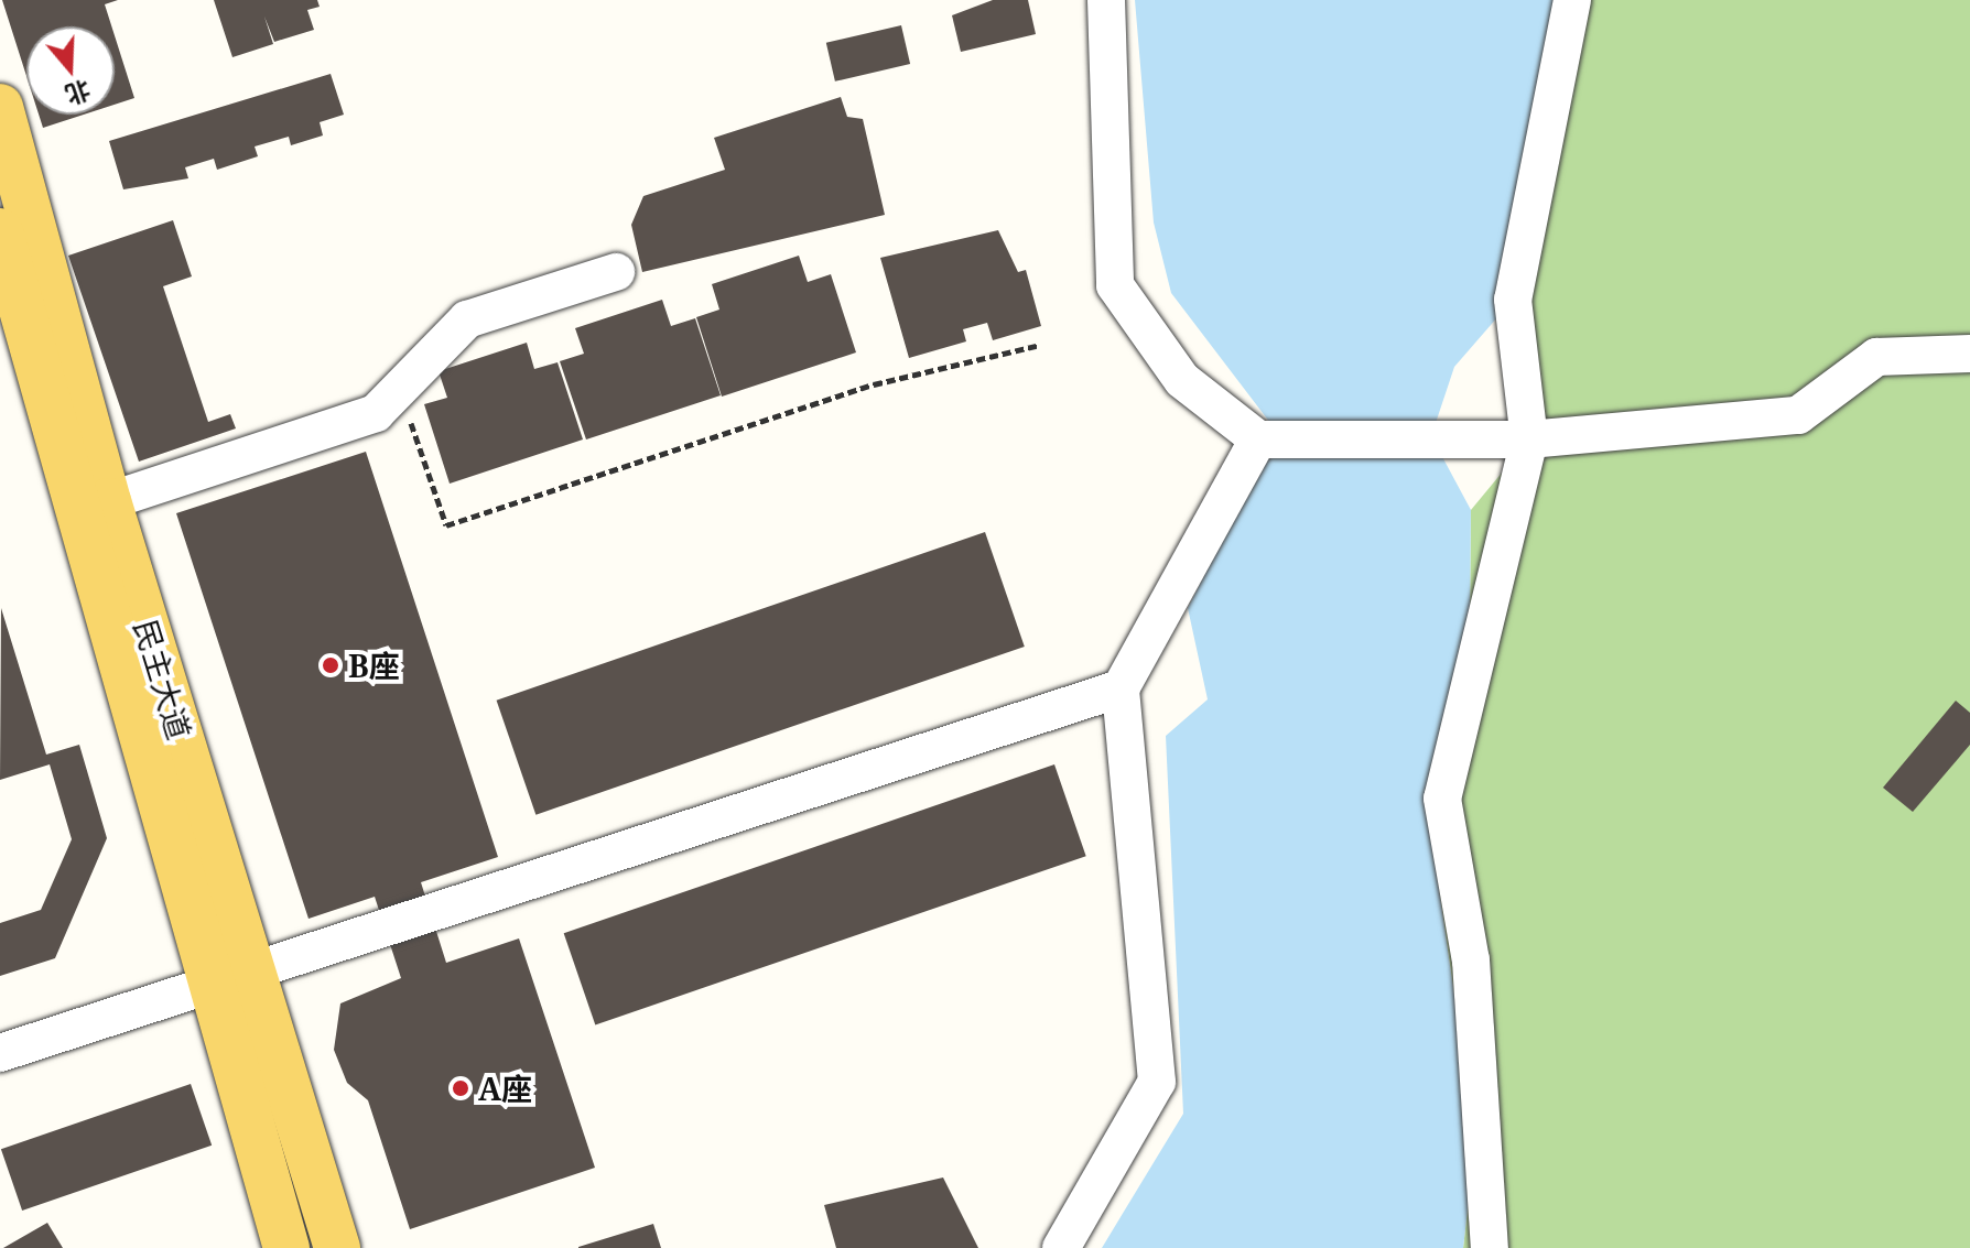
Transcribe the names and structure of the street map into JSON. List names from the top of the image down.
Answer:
{
  "streets": {
    "main road": ["民主大道"]
  },
  "places": ["B座", "A座"],
  "north": "bottom"
}
